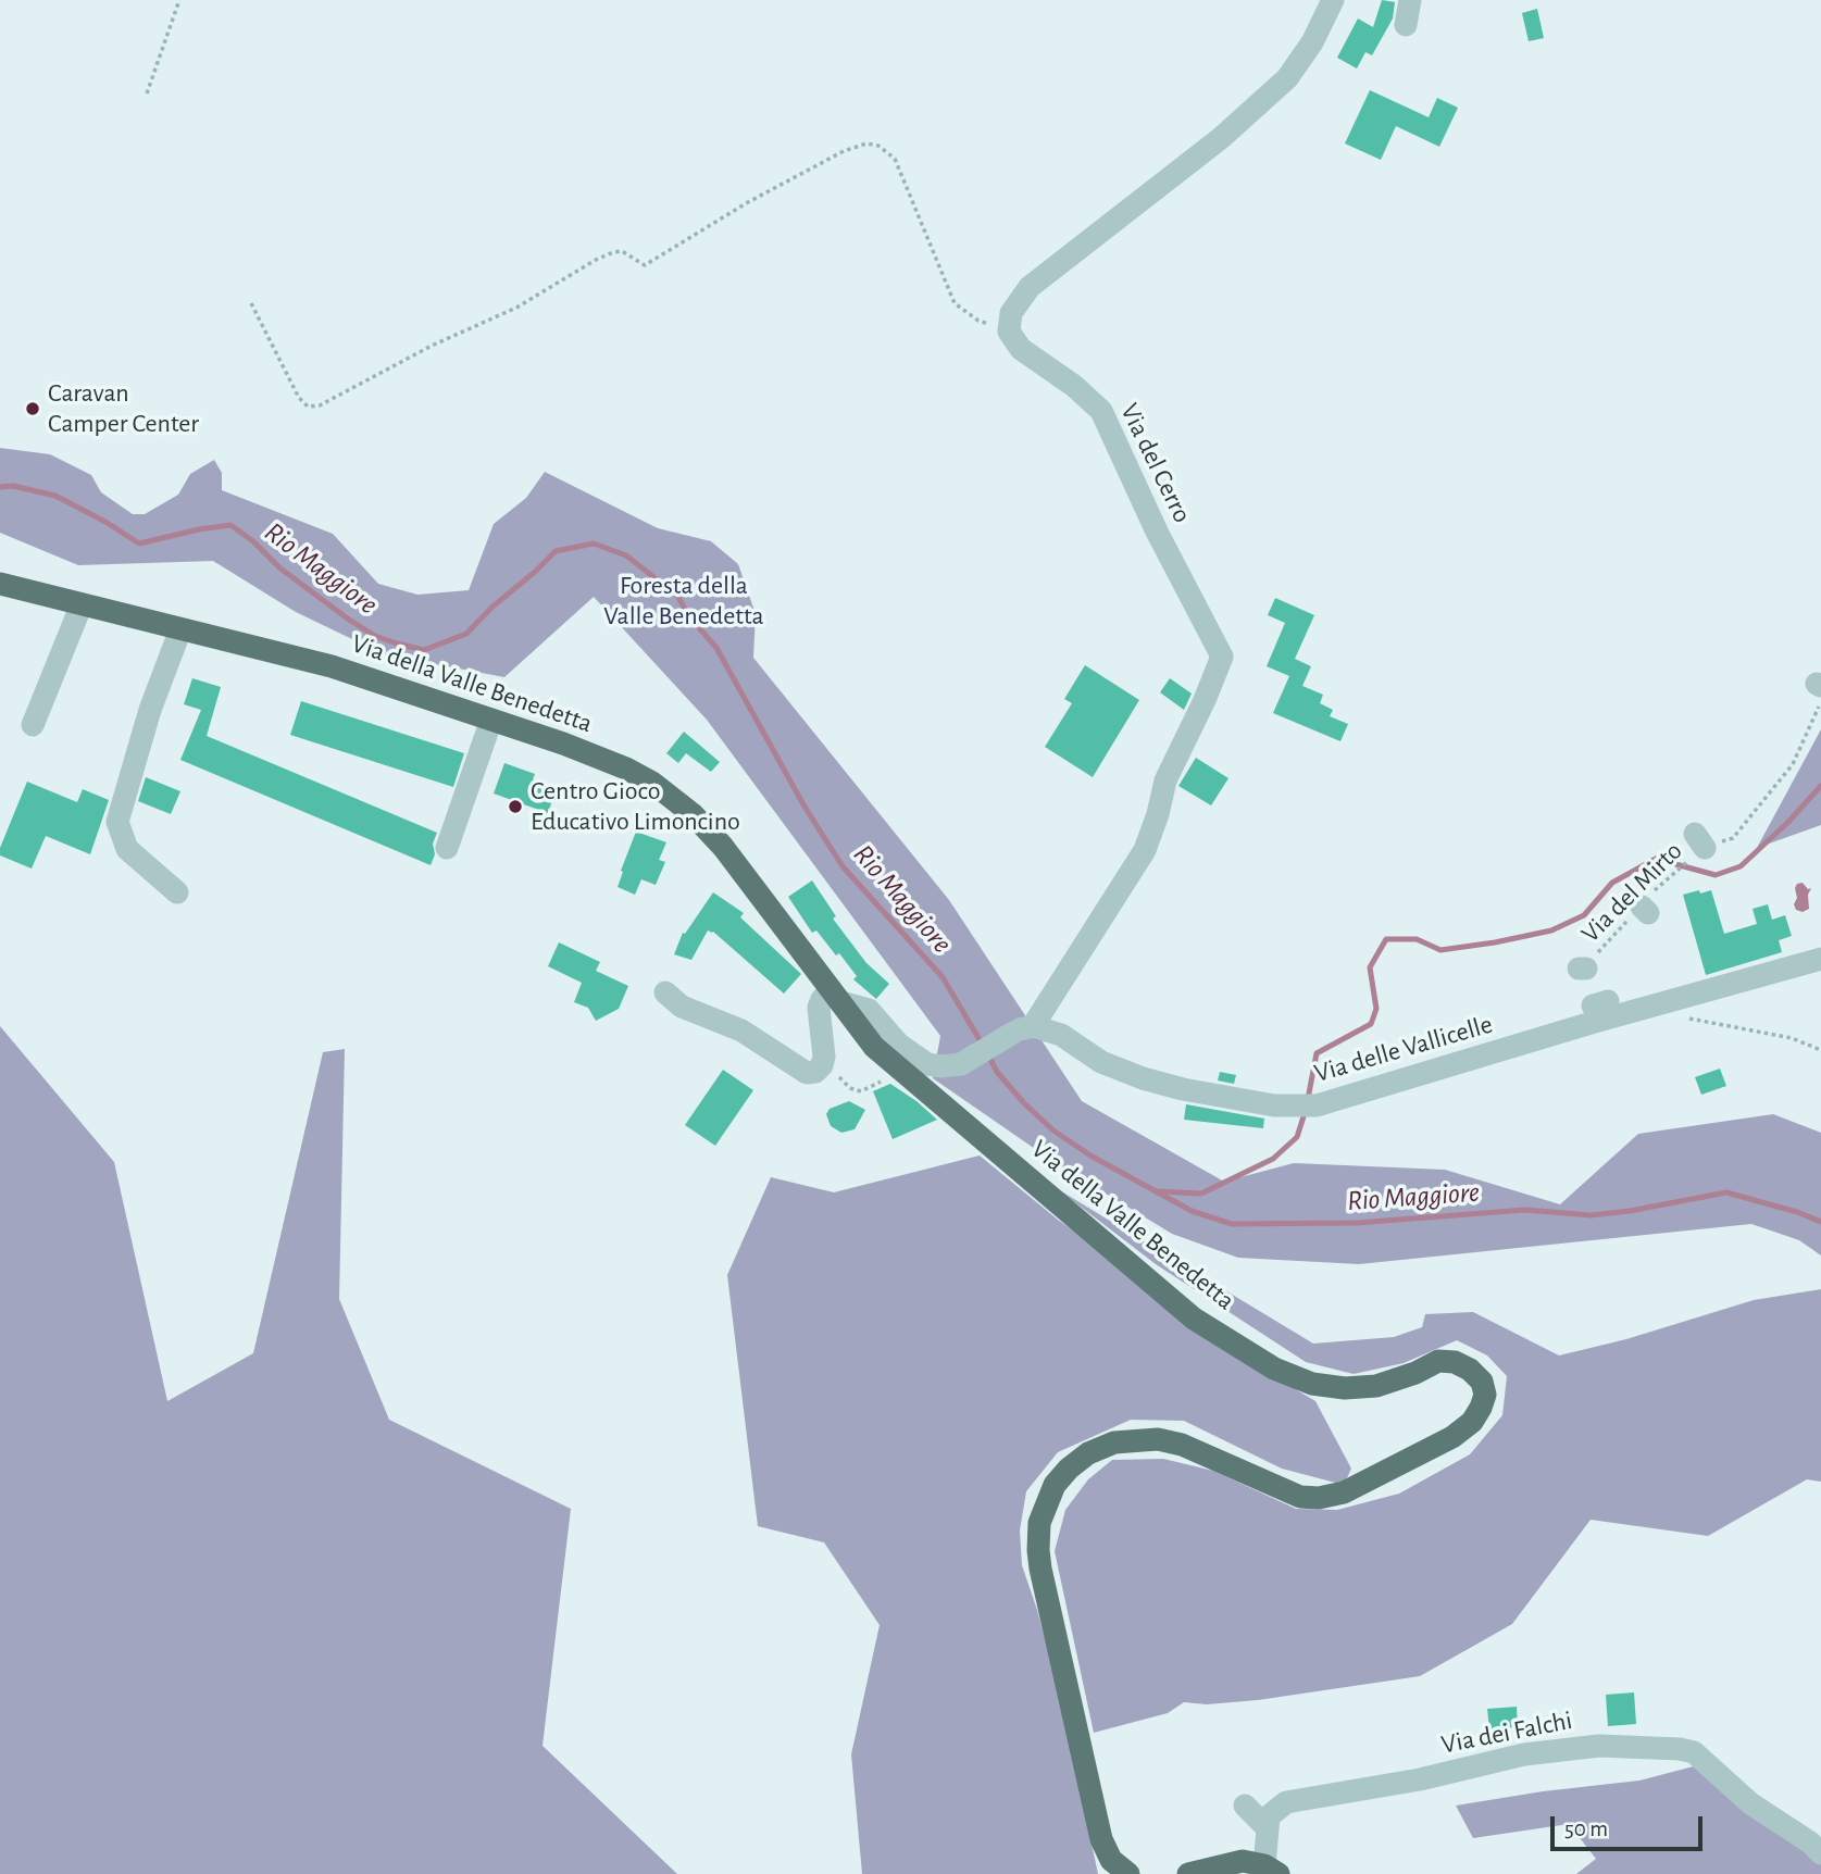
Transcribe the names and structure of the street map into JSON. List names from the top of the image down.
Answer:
{
  "streets": {
    "main road": ["Via della Valle Benedetta"],
    "street": ["Via del Cerro", "Via delle Vallicelle", "Via dei Falchi"],
    "path": ["Via del Mirto"]
  },
  "crossings": [
    ["Via del Cerro", "Via delle Vallicelle"]
  ],
  "water": ["Rio Maggiore"],
  "parks": ["Foresta della Valle Benedetta"],
  "places": ["Caravan Camper Center", "Centro Gioco Educativo Limoncino"],
  "scale_bar": "50 m"
}
